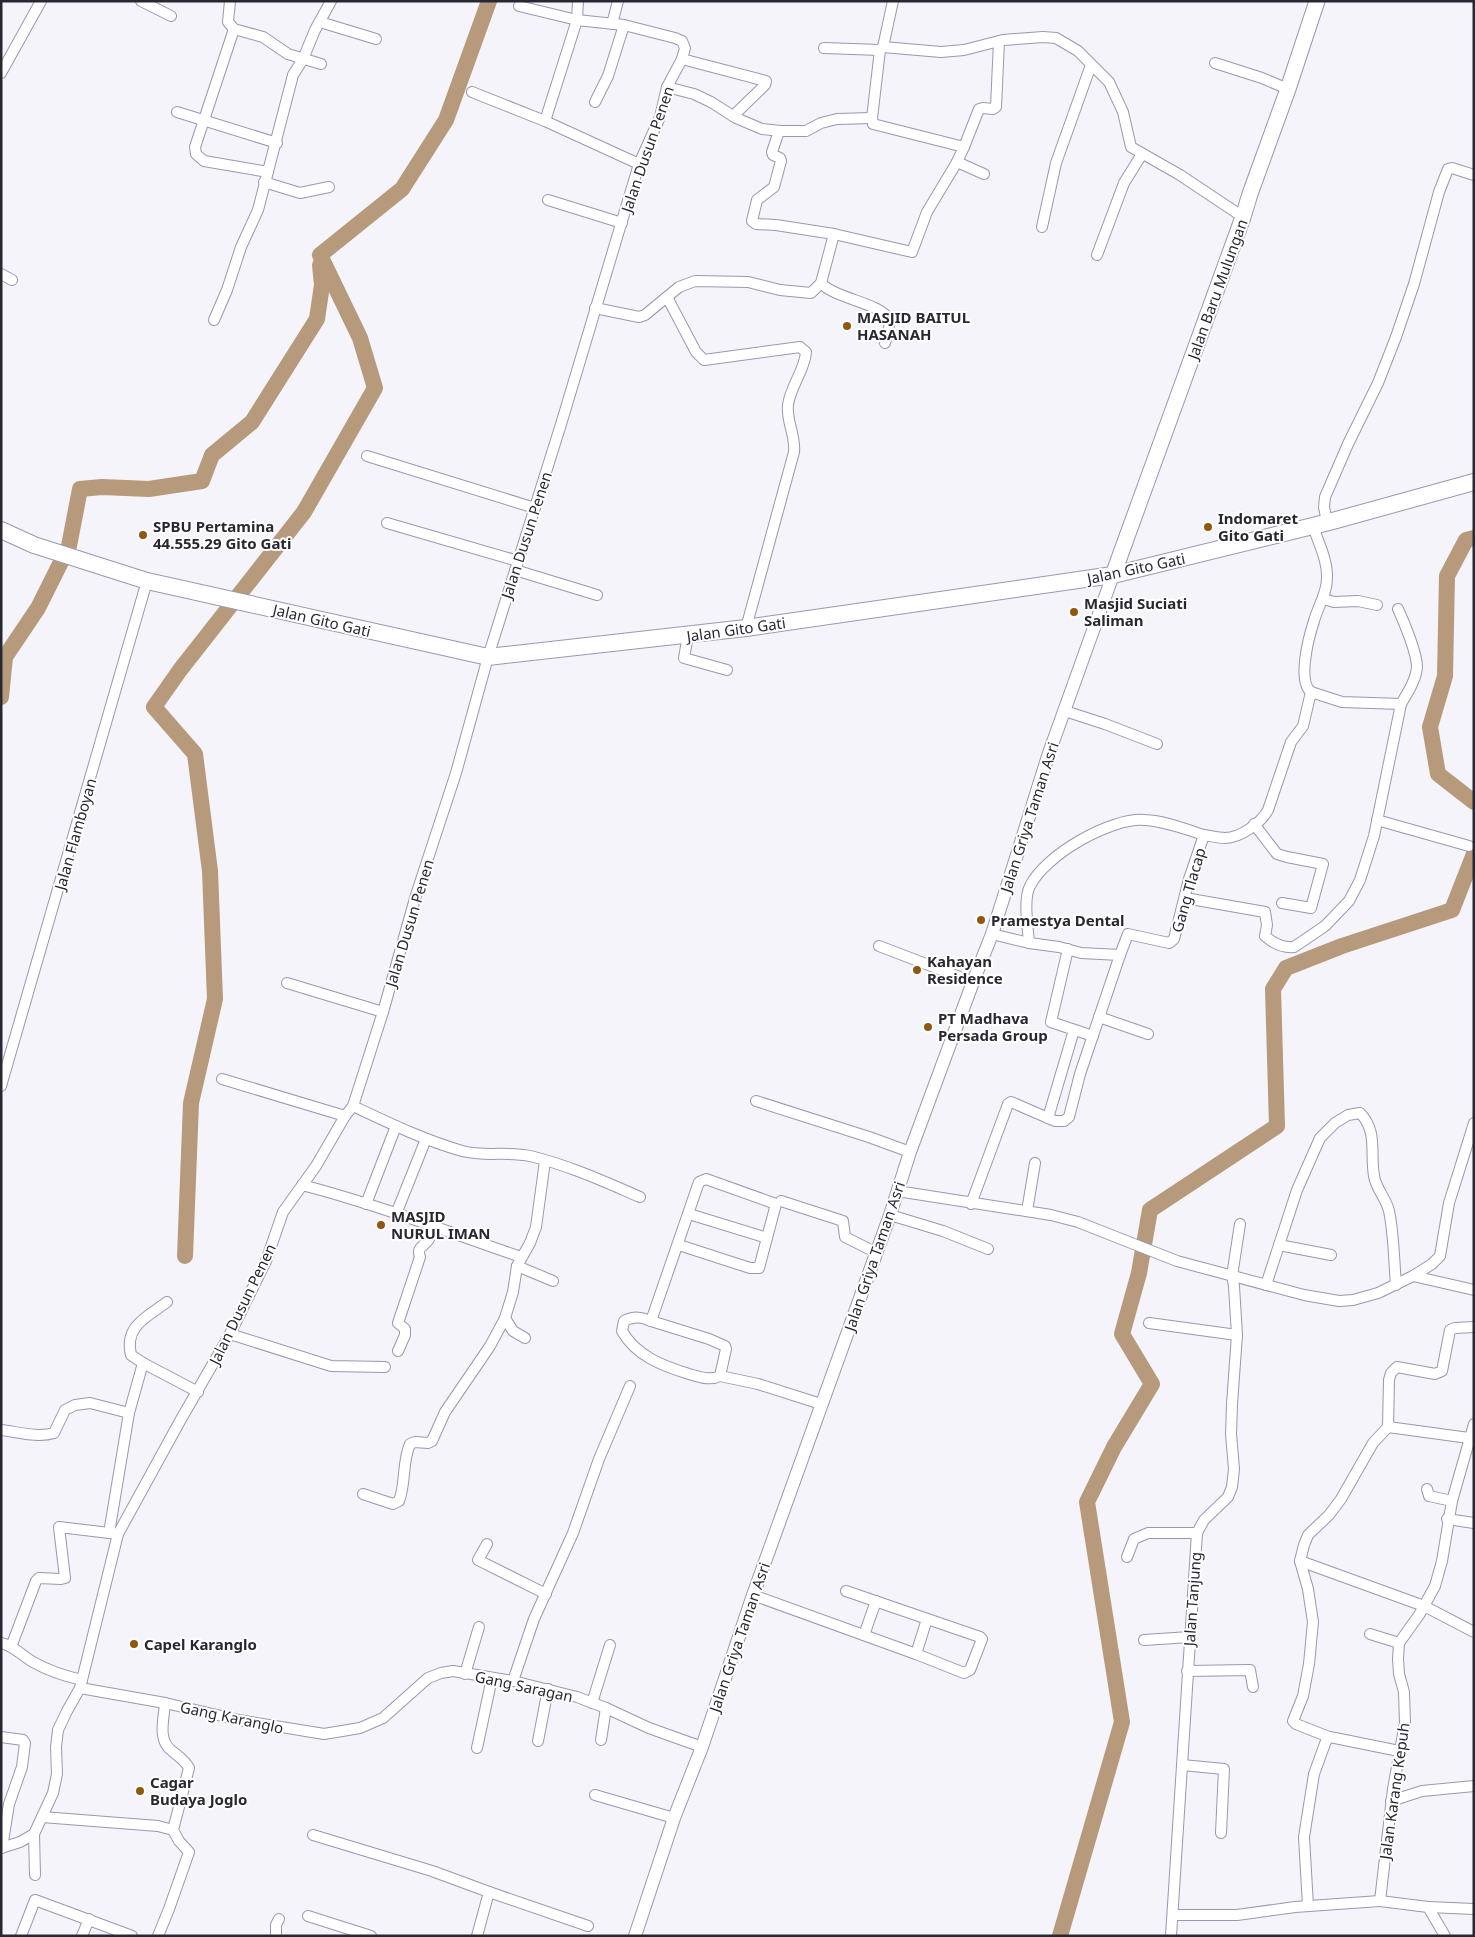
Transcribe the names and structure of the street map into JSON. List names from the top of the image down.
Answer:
{
  "streets": {
    "main road": ["Jalan Baru Mulungan", "Jalan Gito Gati"],
    "street": [
      "Jalan Dusun Penen",
      "Jalan Griya Taman Asri",
      "Jalan Flamboyan",
      "Gang Tlacap",
      "Jalan Tanjung",
      "Gang Saragan",
      "Gang Karanglo",
      "Jalan Karang Kepuh"
    ]
  },
  "crossings": [
    ["Jalan Dusun Penen", "Jalan Gito Gati"],
    ["Jalan Dusun Penen", "Gang Karanglo"],
    ["Jalan Baru Mulungan", "Jalan Gito Gati"],
    ["Jalan Baru Mulungan", "Jalan Griya Taman Asri"],
    ["Jalan Gito Gati", "Jalan Griya Taman Asri"],
    ["Jalan Gito Gati", "Jalan Flamboyan"],
    ["Jalan Gito Gati", "Gang Tlacap"],
    ["Jalan Griya Taman Asri", "Gang Saragan"],
    ["Gang Saragan", "Gang Karanglo"]
  ],
  "places": [
    "MASJID BAITUL HASANAH",
    "Indomaret Gito Gati",
    "SPBU Pertamina 44.555.29 Gito Gati",
    "Masjid Suciati Saliman",
    "Pramestya Dental",
    "Kahayan Residence",
    "PT Madhava Persada Group",
    "MASJID NURUL IMAN",
    "Capel Karanglo",
    "Cagar Budaya Joglo"
  ]
}
